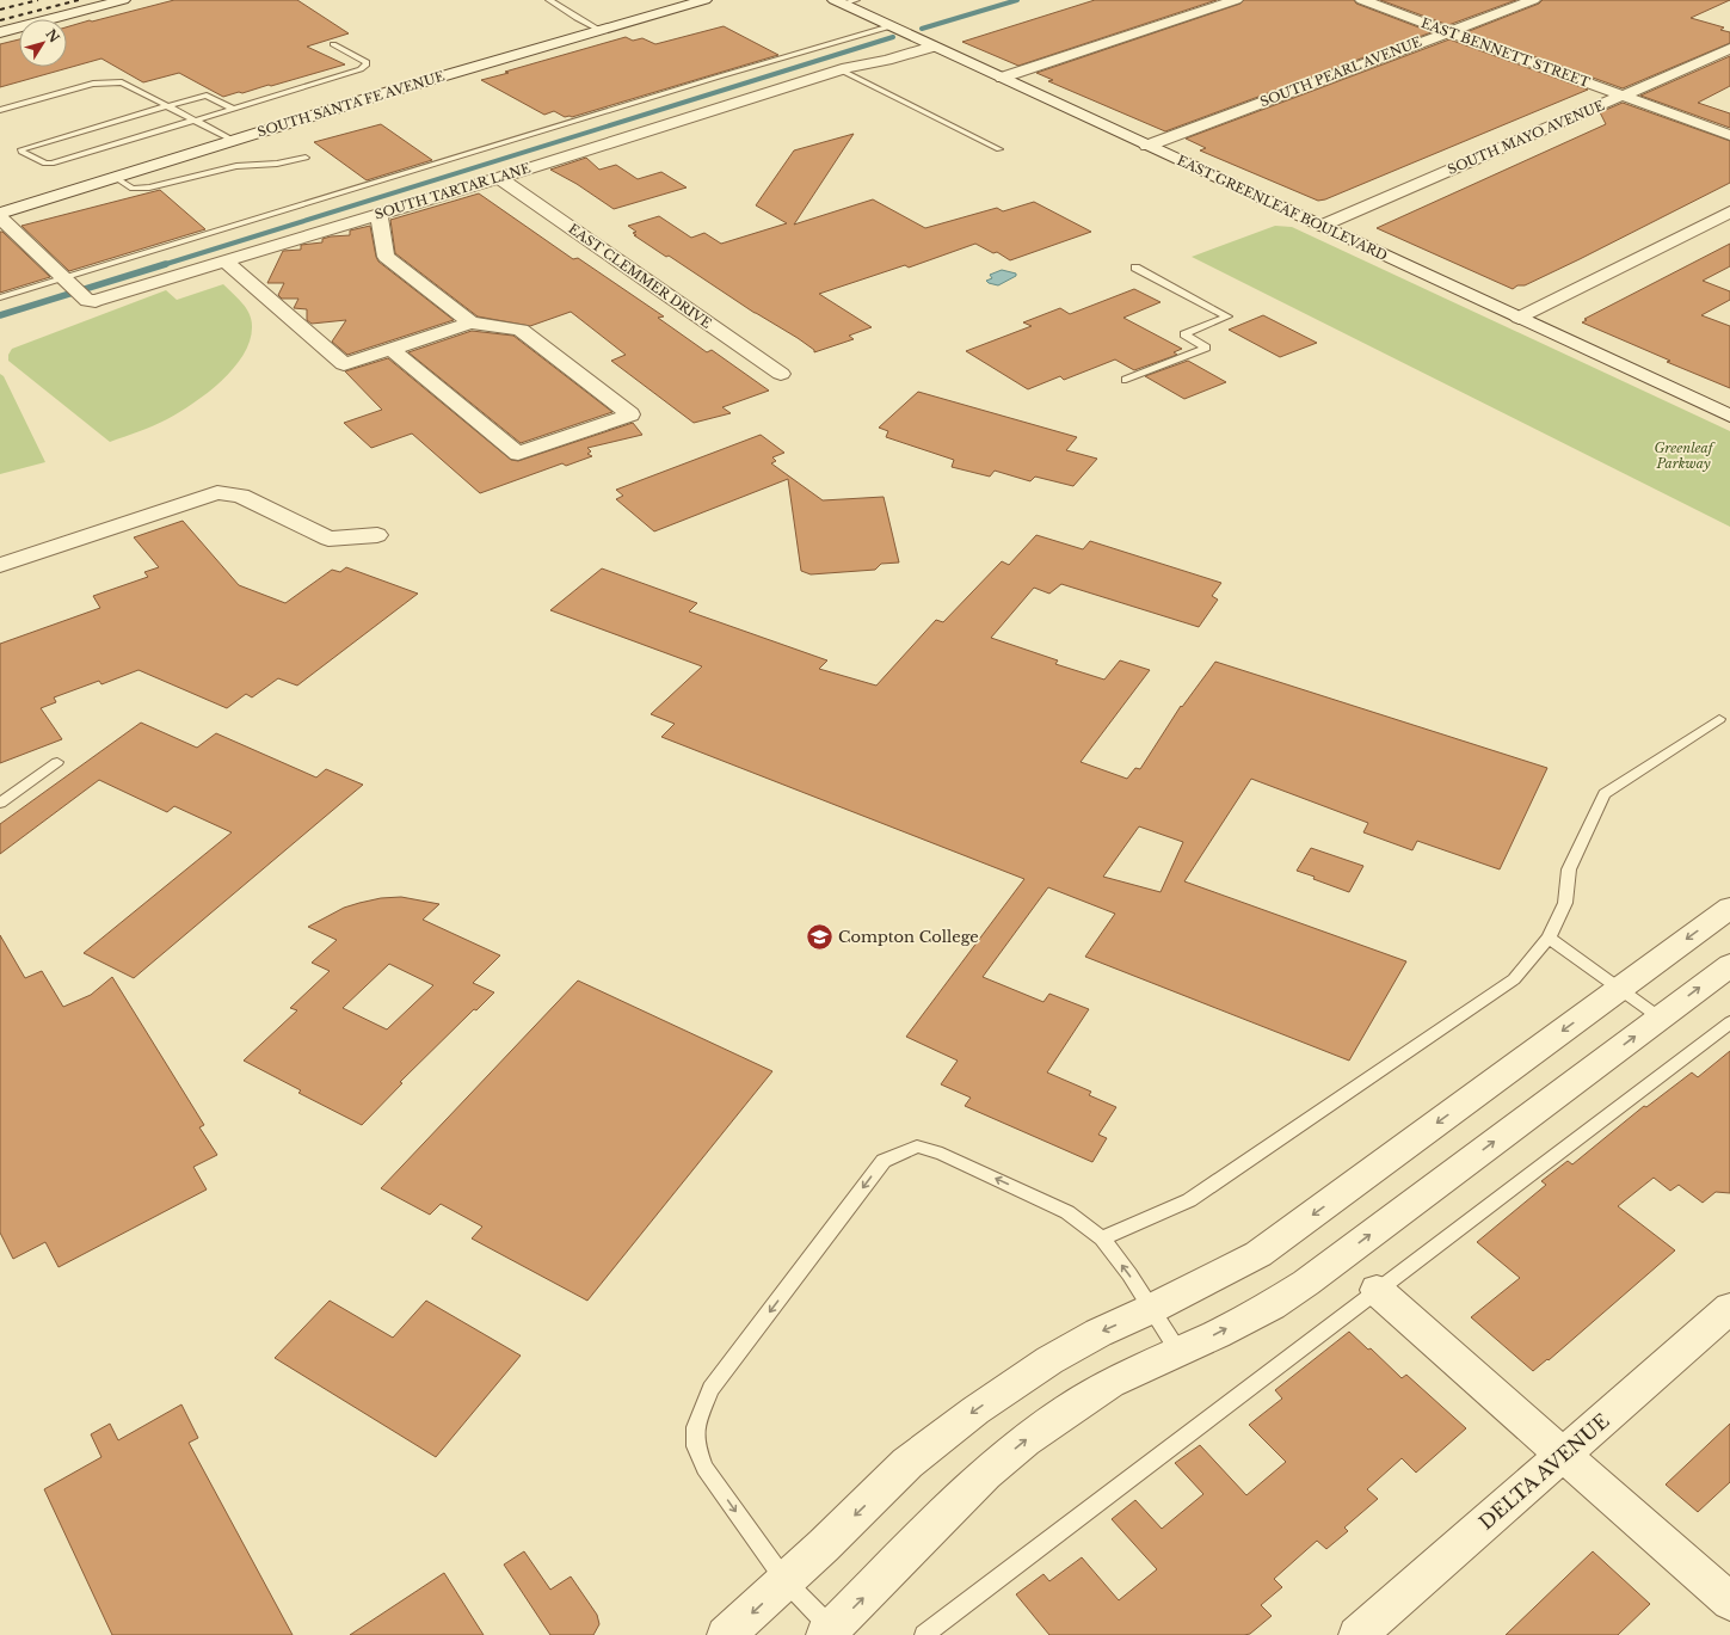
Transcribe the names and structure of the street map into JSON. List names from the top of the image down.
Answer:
{
  "streets": {
    "street": [
      "EAST BENNETT STREET",
      "SOUTH PEARL AVENUE",
      "SOUTH SANTA FE AVENUE",
      "SOUTH MAYO AVENUE",
      "SOUTH TARTAR LANE",
      "EAST GREENLEAF BOULEVARD",
      "EAST CLEMMER DRIVE",
      "DELTA AVENUE"
    ]
  },
  "crossings": [
    ["EAST BENNETT STREET", "SOUTH PEARL AVENUE"],
    ["EAST BENNETT STREET", "SOUTH MAYO AVENUE"],
    ["SOUTH PEARL AVENUE", "EAST GREENLEAF BOULEVARD"],
    ["SOUTH SANTA FE AVENUE", "SOUTH TARTAR LANE"],
    ["SOUTH MAYO AVENUE", "EAST GREENLEAF BOULEVARD"],
    ["SOUTH TARTAR LANE", "EAST GREENLEAF BOULEVARD"],
    ["SOUTH TARTAR LANE", "EAST CLEMMER DRIVE"]
  ],
  "parks": ["Greenleaf Parkway"],
  "places": {
    "school or university": ["Compton College"]
  },
  "north": "top right"
}
